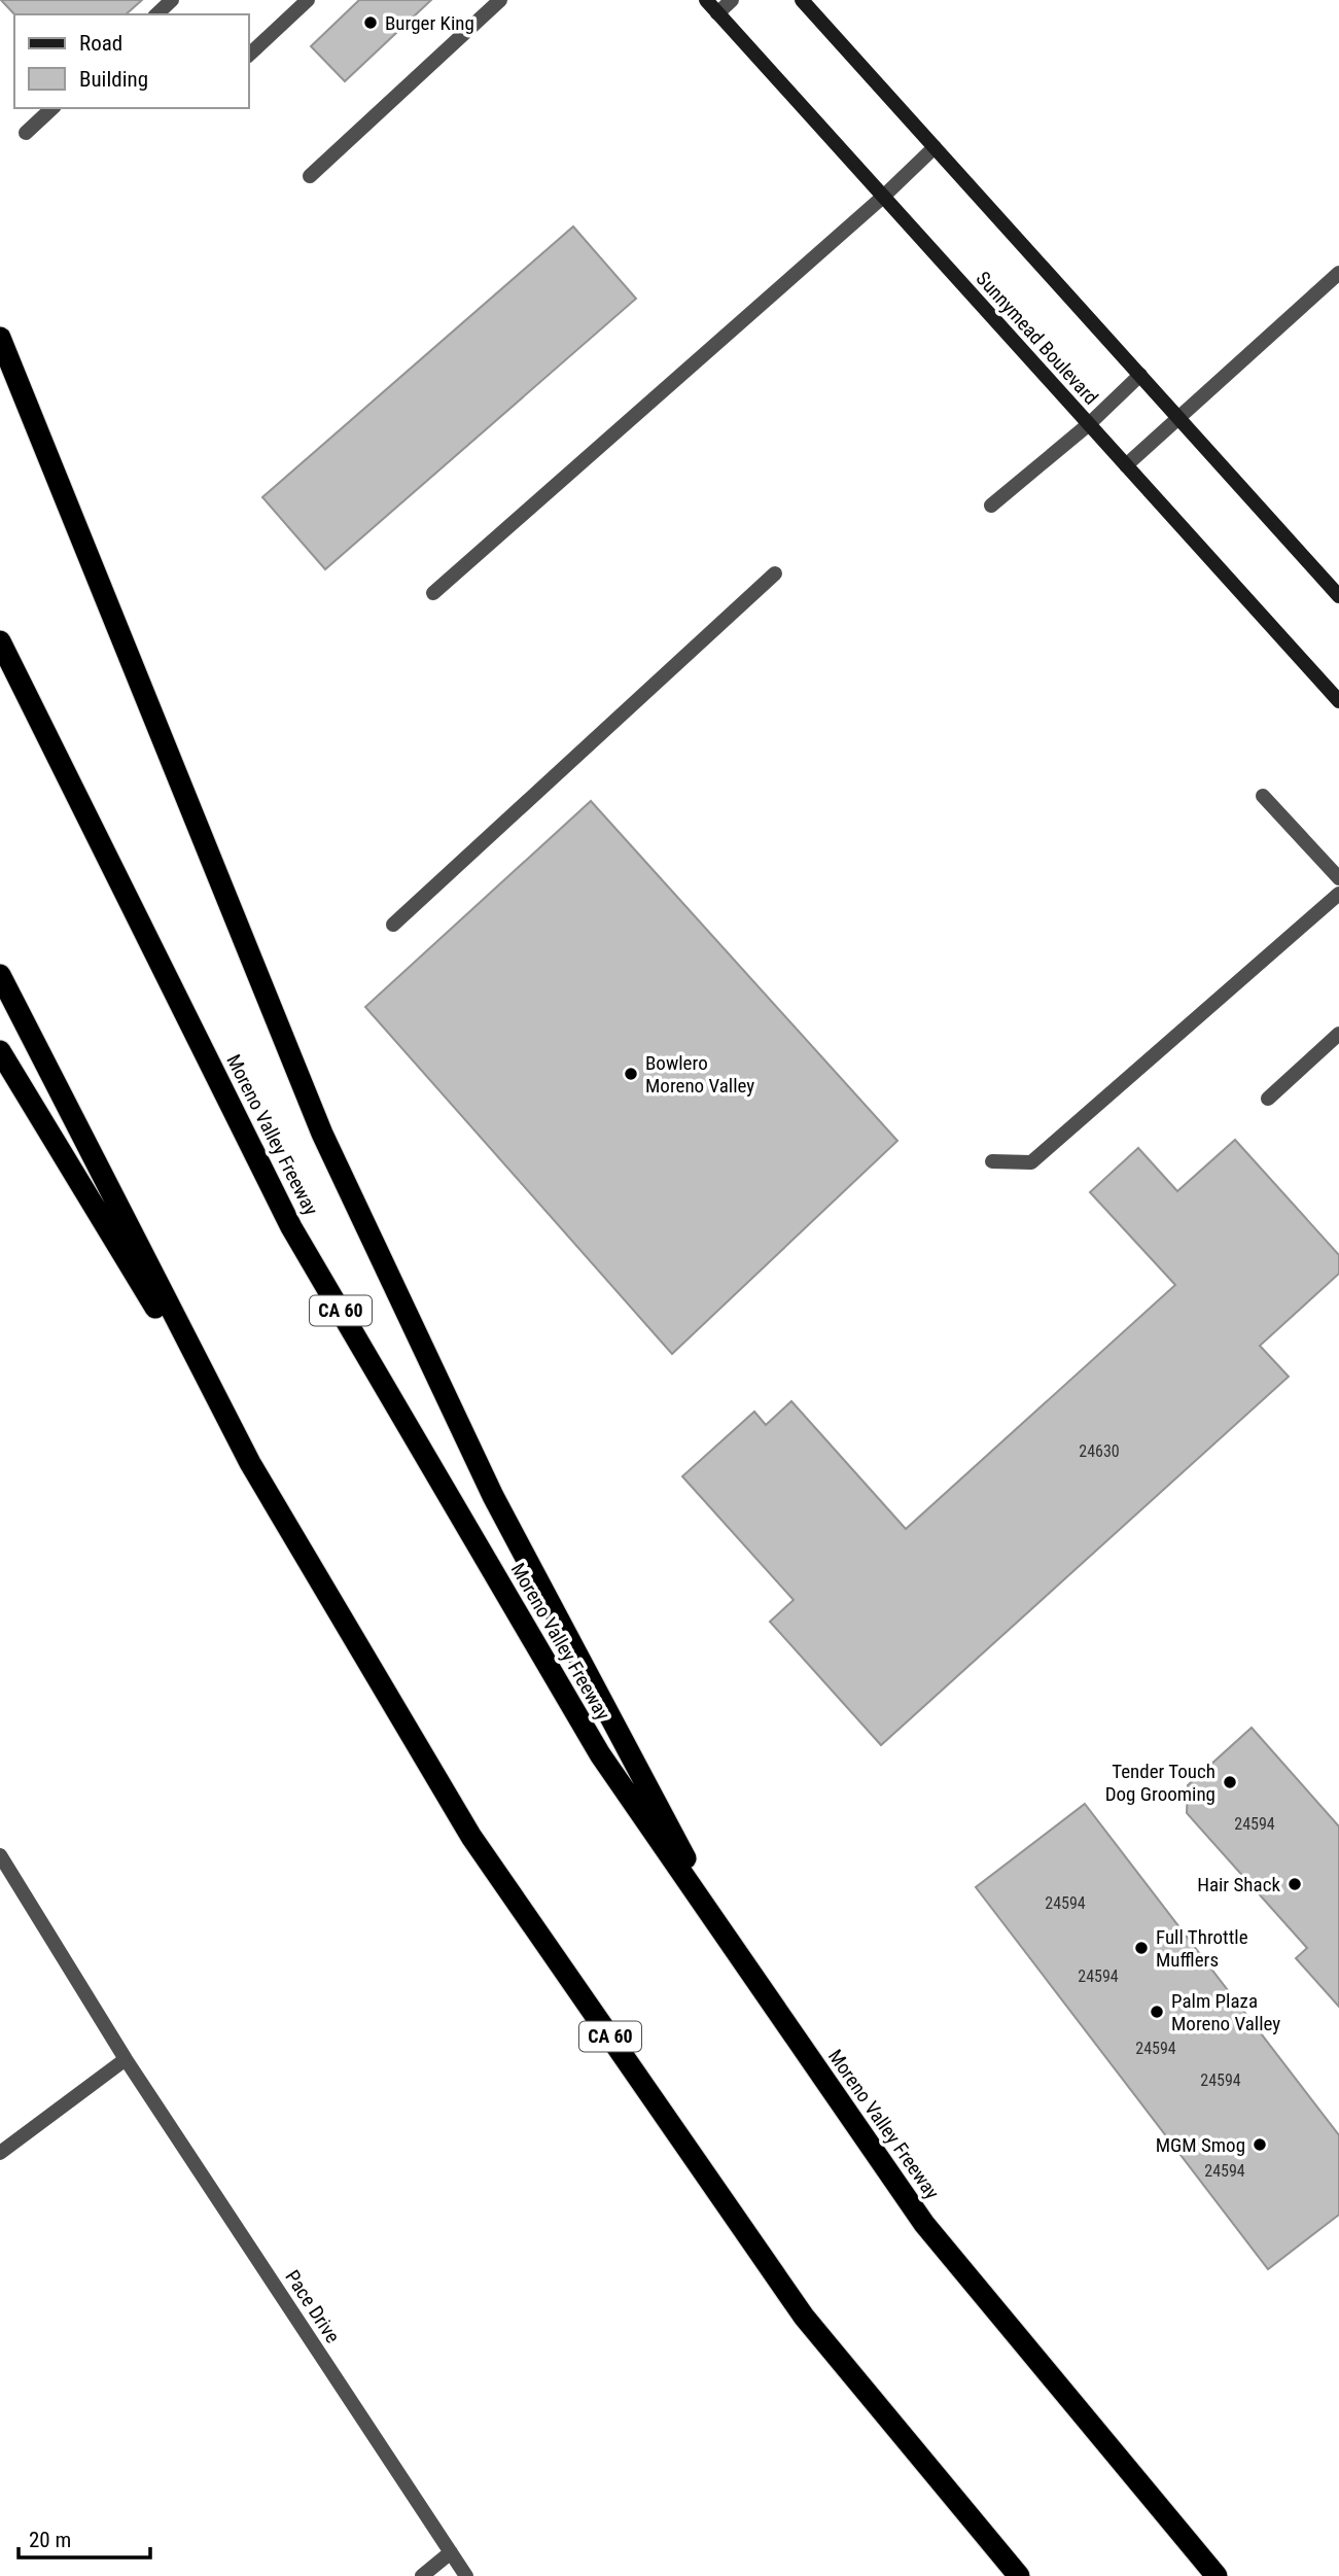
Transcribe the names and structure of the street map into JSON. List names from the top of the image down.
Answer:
{
  "streets": {
    "highway": ["Moreno Valley Freeway", "CA 60"],
    "main road": ["Sunnymead Boulevard"],
    "street": ["Pace Drive"]
  },
  "places": [
    "Burger King",
    "Bowlero Moreno Valley",
    "Tender Touch Dog Grooming",
    "Hair Shack",
    "Full Throttle Mufflers",
    "Palm Plaza Moreno Valley",
    "MGM Smog"
  ],
  "house_numbers": [
    "24630",
    "24594",
    "24594",
    "24594",
    "24594",
    "24594",
    "24594"
  ],
  "legend": ["Road", "Building"],
  "scale_bar": "20 m"
}
